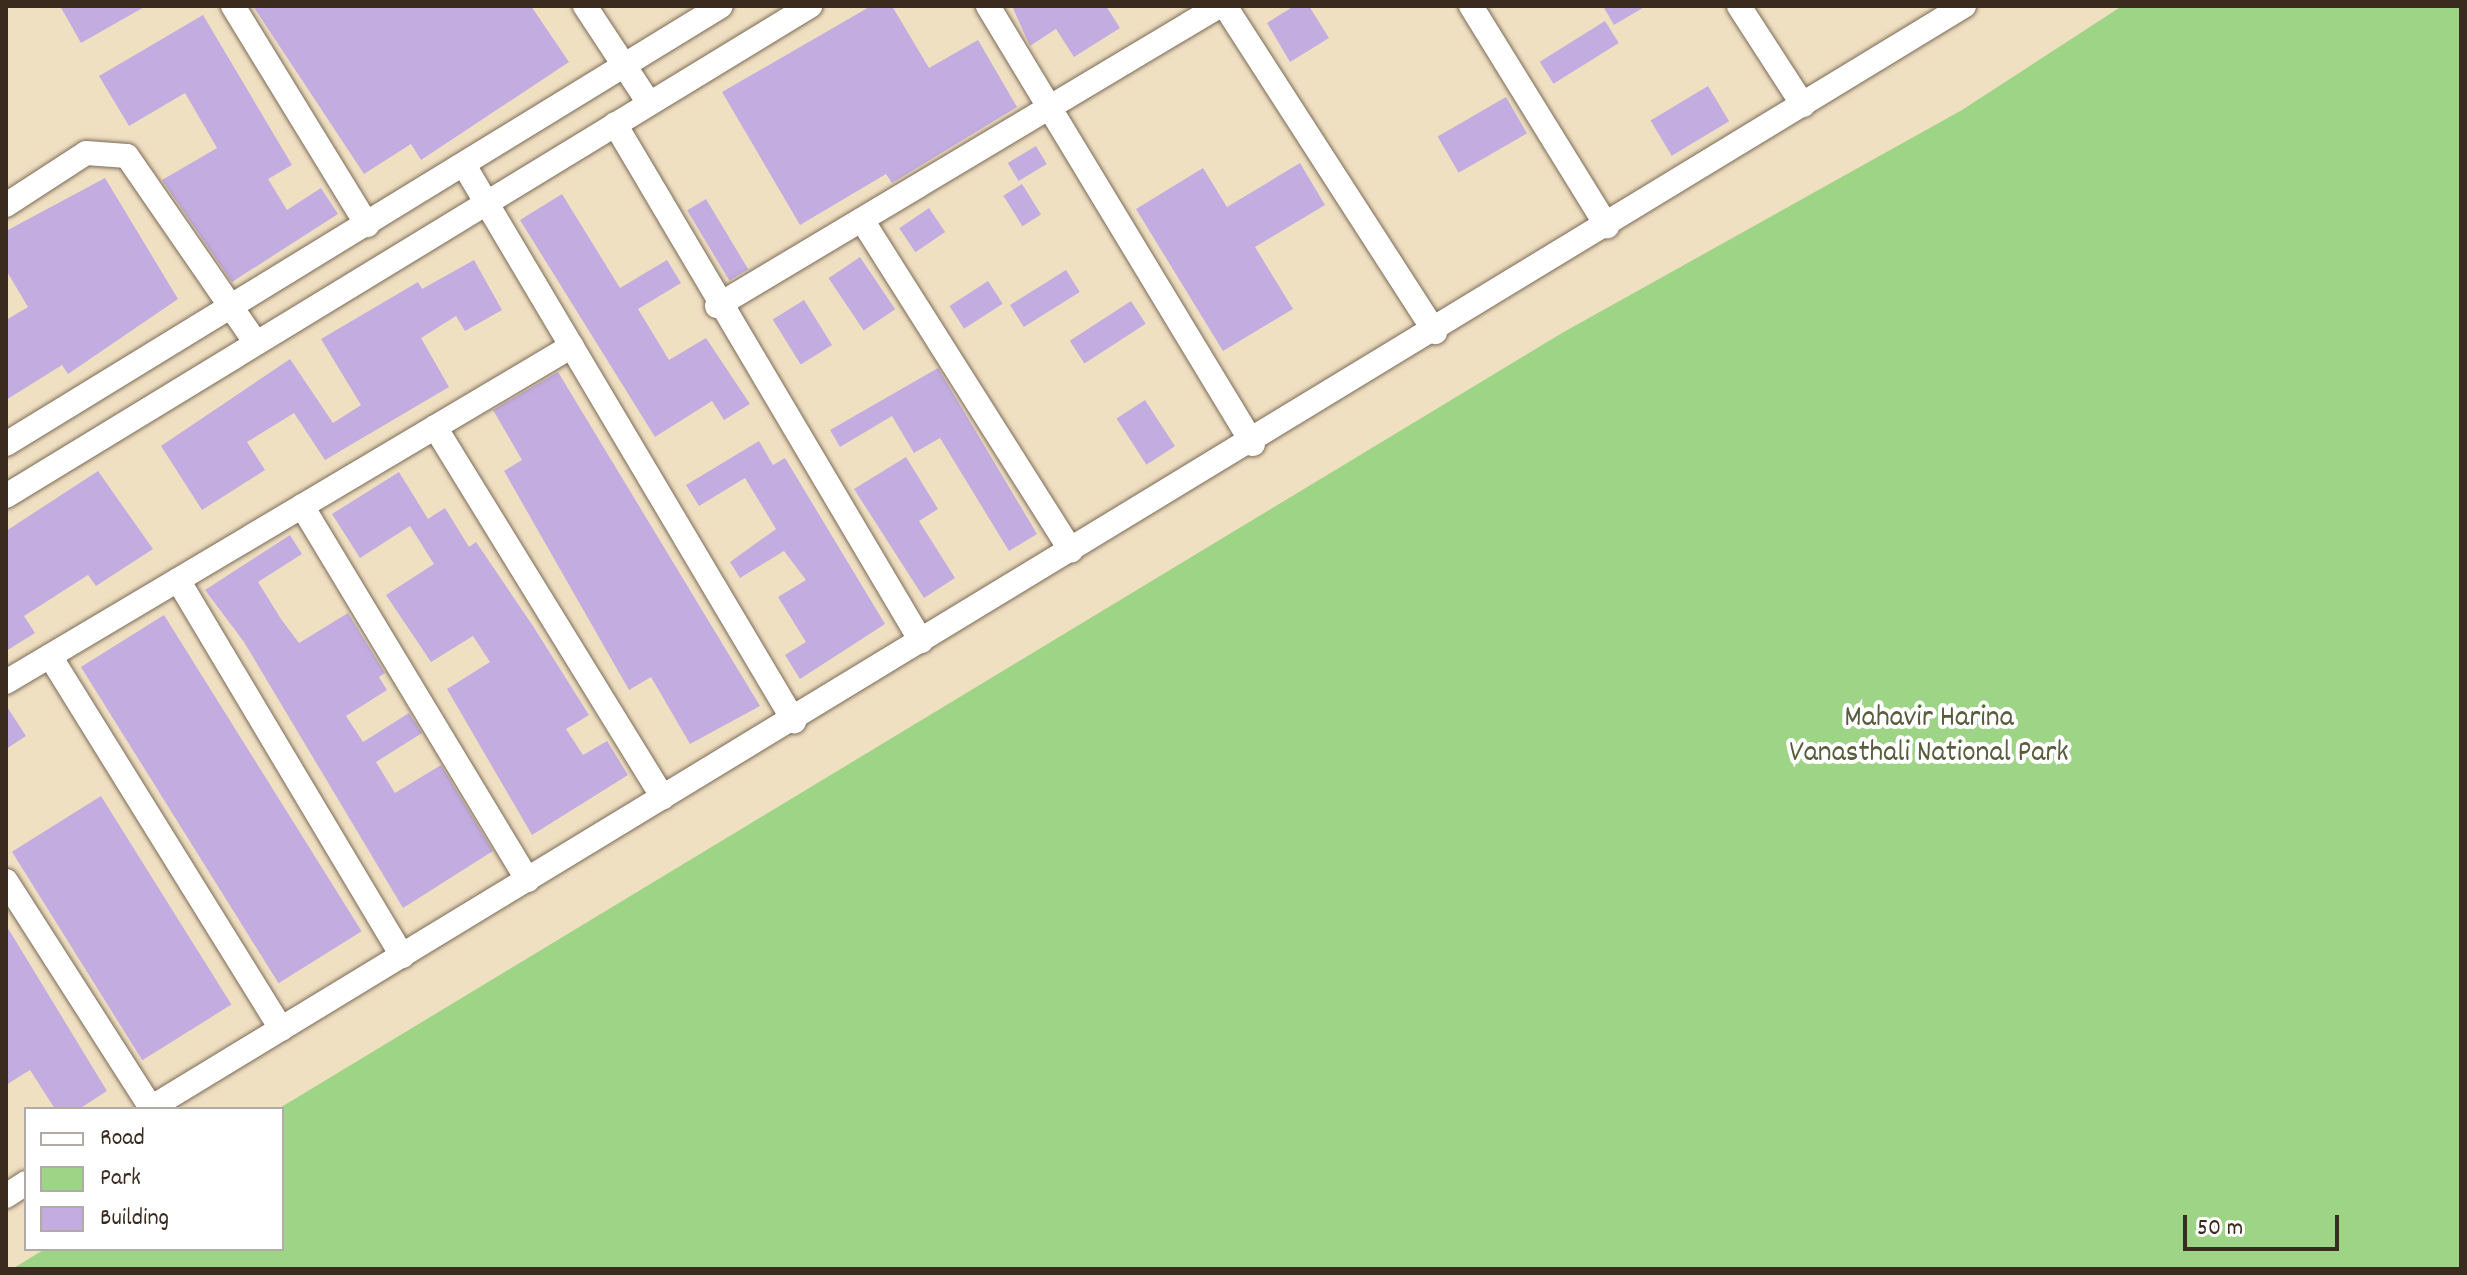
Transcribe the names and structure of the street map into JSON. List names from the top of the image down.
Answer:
{
  "parks": ["Mahavir Harina Vanasthali National Park"],
  "legend": ["Road", "Park", "Building"],
  "scale_bar": "50 m"
}
